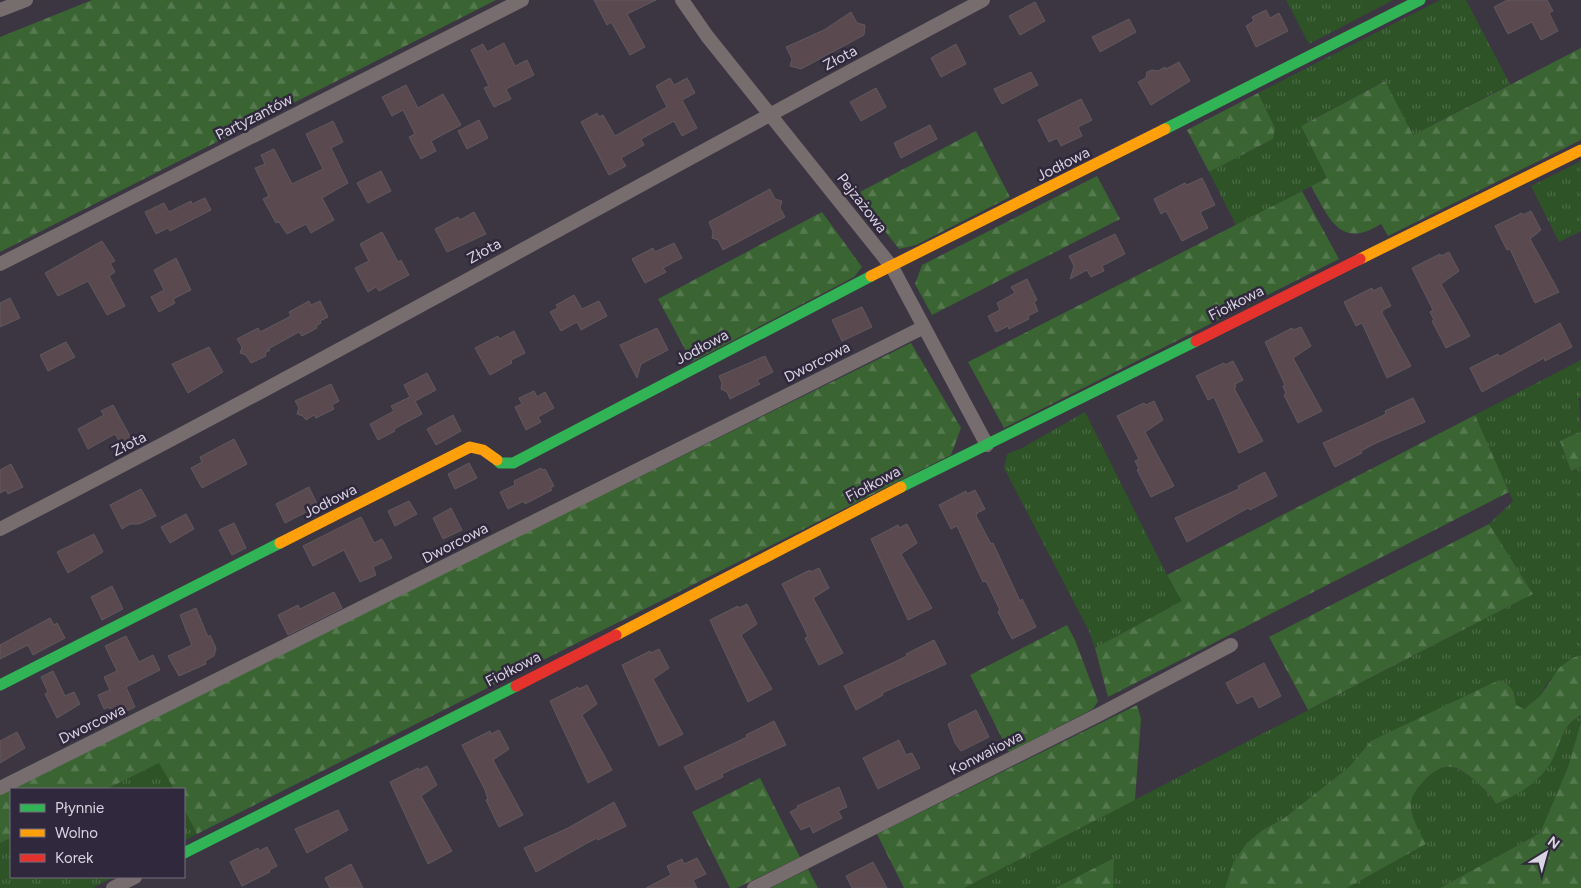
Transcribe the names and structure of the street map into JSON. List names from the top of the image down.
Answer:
{
  "streets": {
    "street": [
      "Złota",
      "Partyzantów",
      "Jodłowa",
      "Pejzażowa",
      "Fiołkowa",
      "Dworcowa",
      "Konwaliowa"
    ]
  },
  "crossings": [
    ["Złota", "Pejzażowa"],
    ["Jodłowa", "Pejzażowa"],
    ["Pejzażowa", "Fiołkowa"],
    ["Pejzażowa", "Dworcowa"]
  ],
  "legend": ["Płynnie", "Wolno", "Korek"],
  "north": "top right"
}
